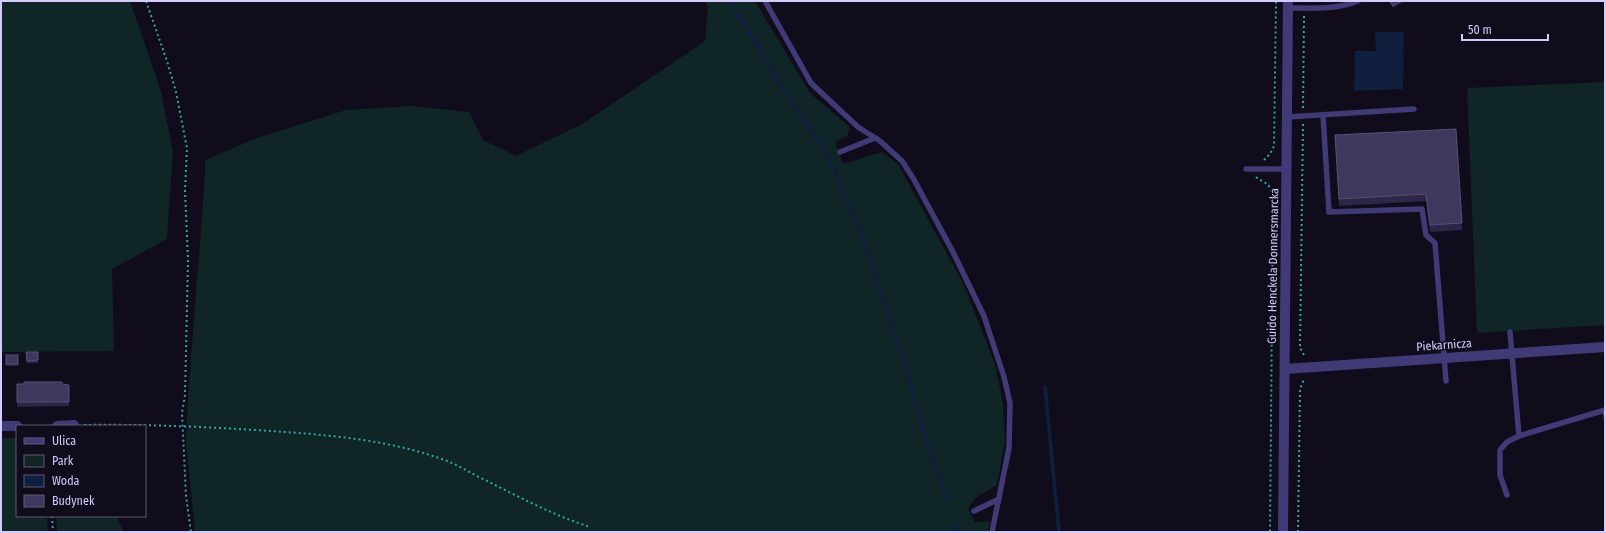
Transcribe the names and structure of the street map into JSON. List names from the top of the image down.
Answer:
{
  "streets": {
    "street": ["Guido Henckela Donnersmarcka", "Piekarnicza"]
  },
  "crossings": [
    ["Guido Henckela Donnersmarcka", "Piekarnicza"]
  ],
  "legend": [
    "Ulica",
    "Park",
    "Woda",
    "Budynek"
  ],
  "scale_bar": "50 m"
}
